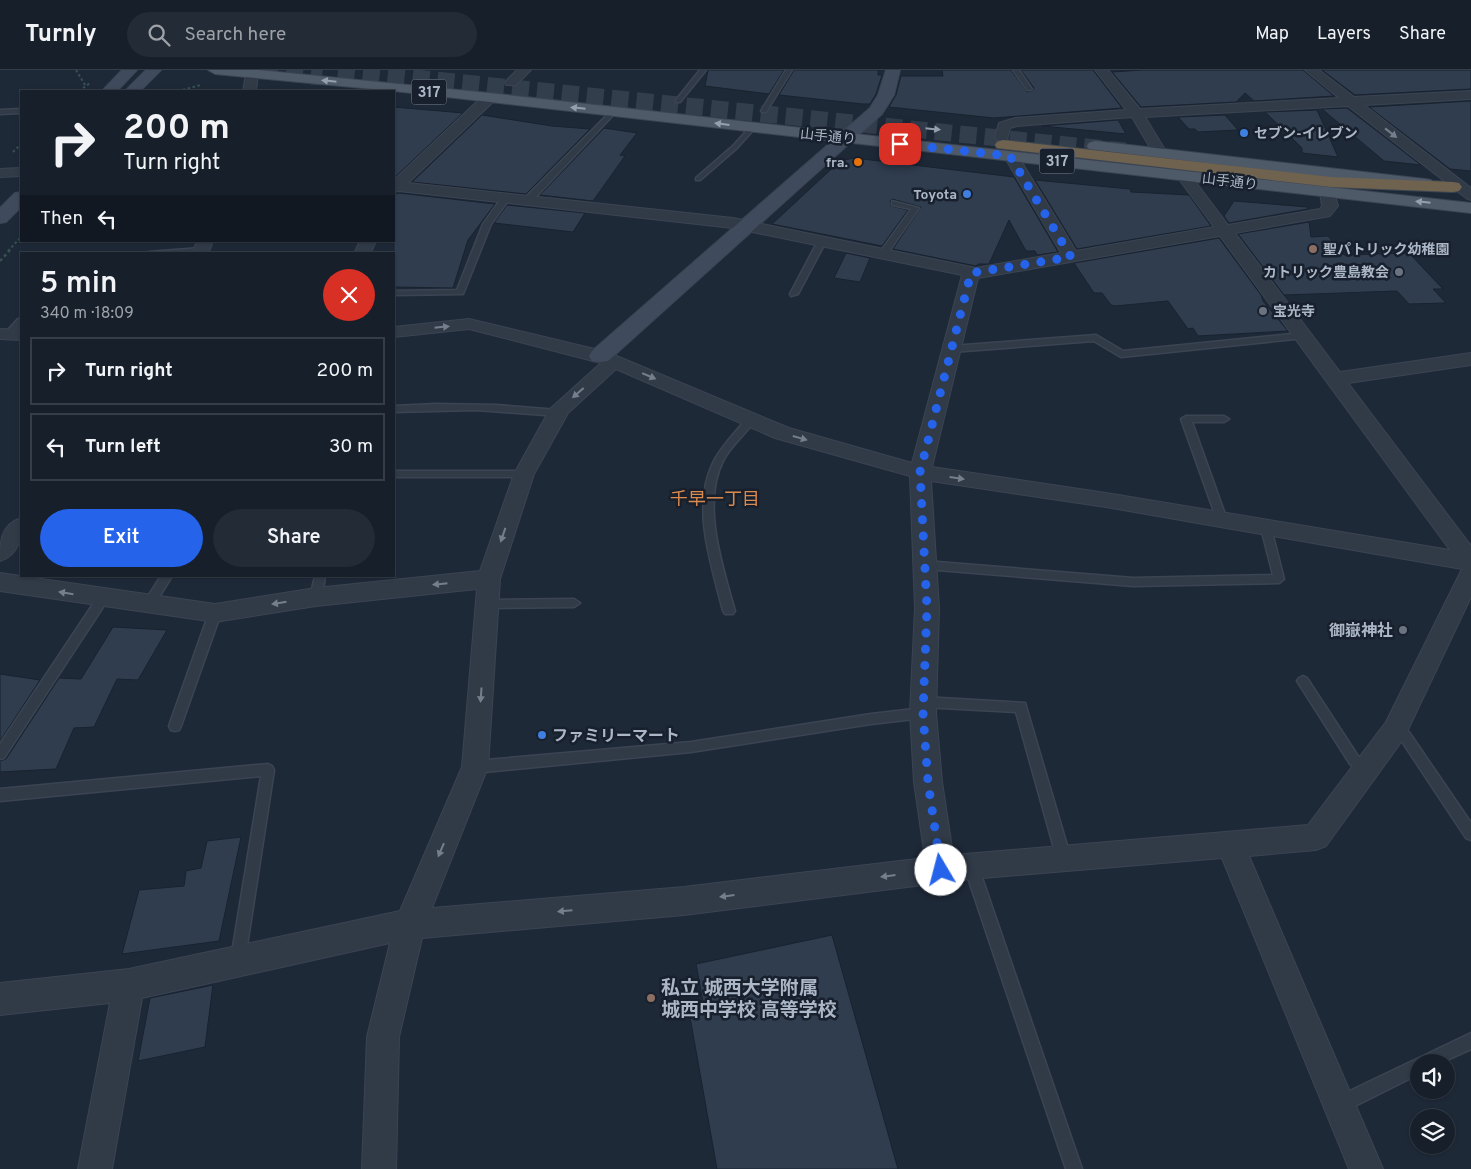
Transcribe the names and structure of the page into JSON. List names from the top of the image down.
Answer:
{
  "streets": {
    "main road": ["317", "山手通り"]
  },
  "districts": ["千早一丁目"],
  "places": [
    "セブン-イレブン",
    "fra.",
    "Toyota",
    "聖パトリック幼稚園",
    "カトリック豊島教会",
    "宝光寺",
    "御嶽神社",
    "ファミリーマート",
    "私立 城西大学附属 城西中学校 高等学校"
  ],
  "page": {
    "header": "Turnly",
    "search": "Search here",
    "nav": ["Map", "Layers", "Share"],
    "turn": ["200 m", "Turn right"],
    "then": "Then",
    "heading": ["5 min", "340 m · 18:09"],
    "list": [
      {
        "name": "Turn right",
        "value": "200 m"
      },
      {
        "name": "Turn left",
        "value": "30 m"
      }
    ],
    "buttons": ["Exit", "Share"]
  }
}
